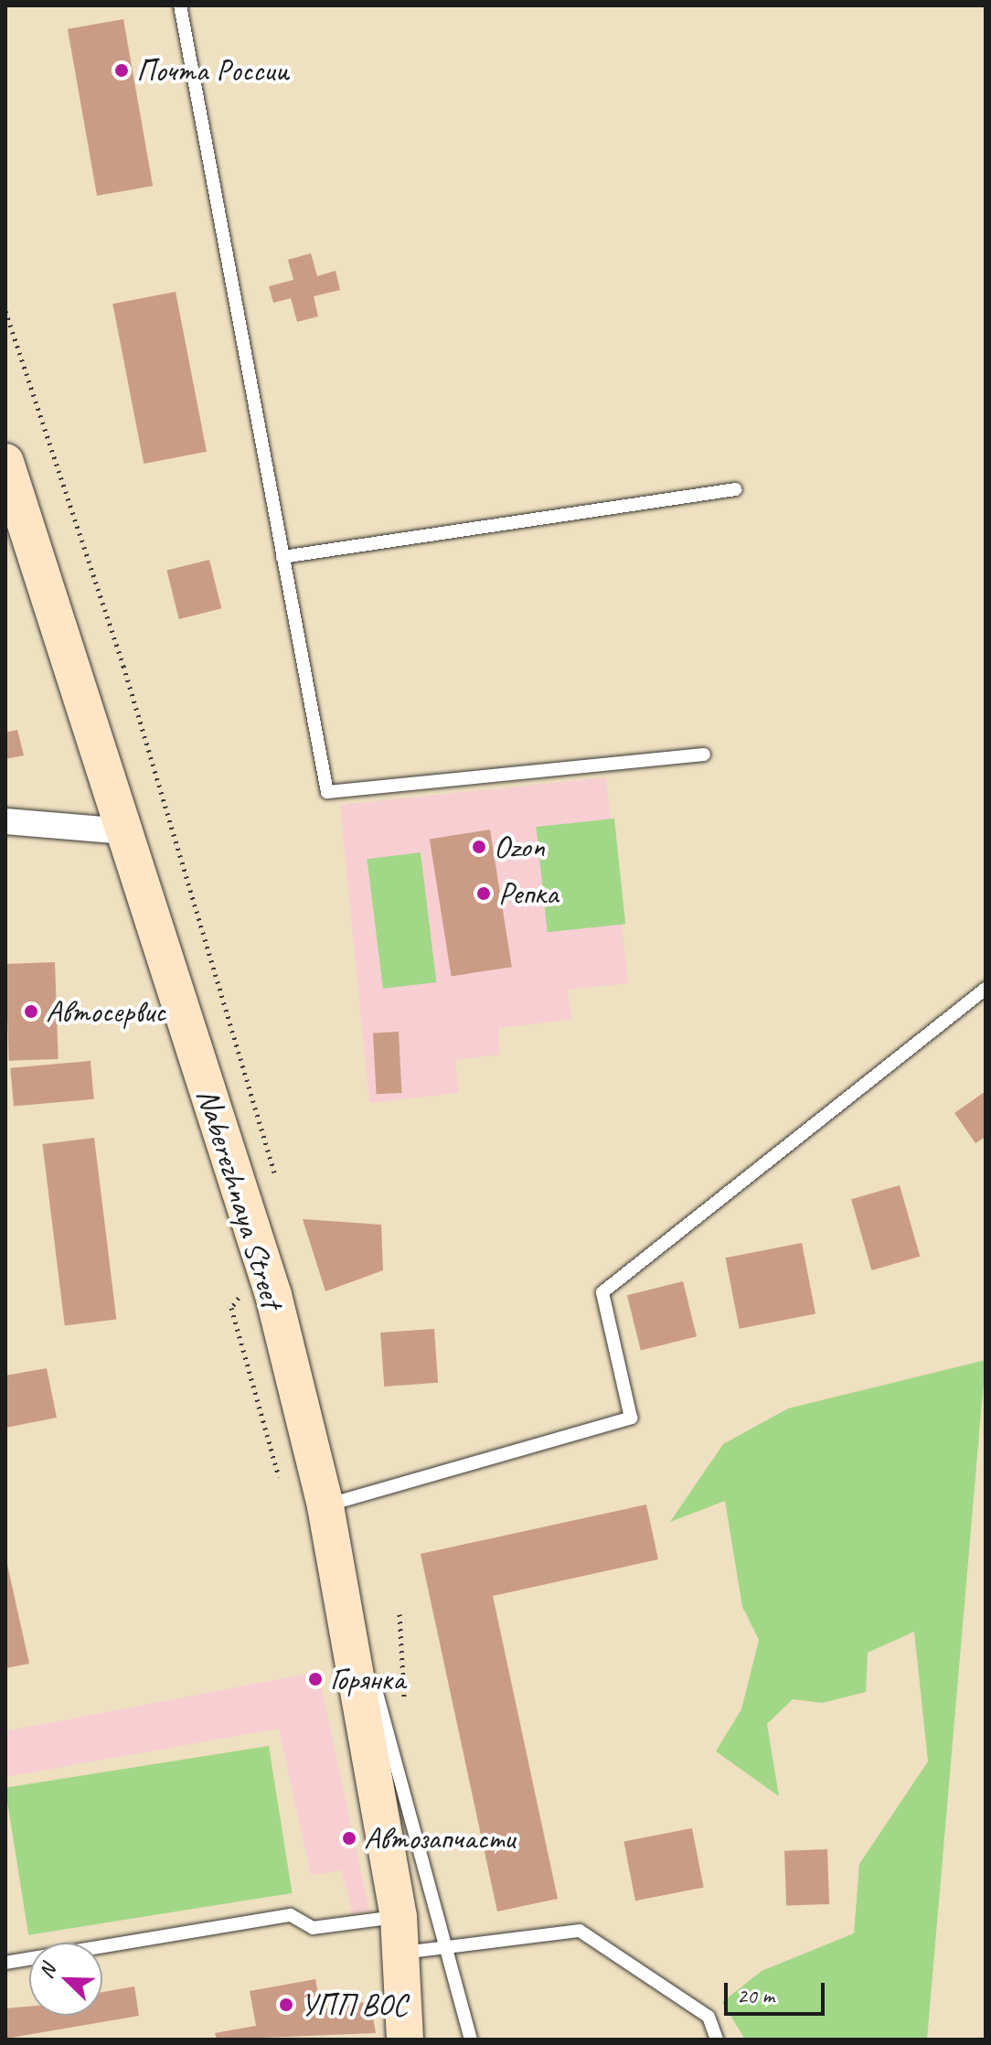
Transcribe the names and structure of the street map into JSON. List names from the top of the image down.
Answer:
{
  "streets": {
    "main road": ["Naberezhnaya Street"]
  },
  "places": [
    "Почта России",
    "Ozon",
    "Репка",
    "Автосервис",
    "Горянка",
    "Автозапчасти",
    "УПП ВОС"
  ],
  "scale_bar": "20 m",
  "north": "top left"
}
